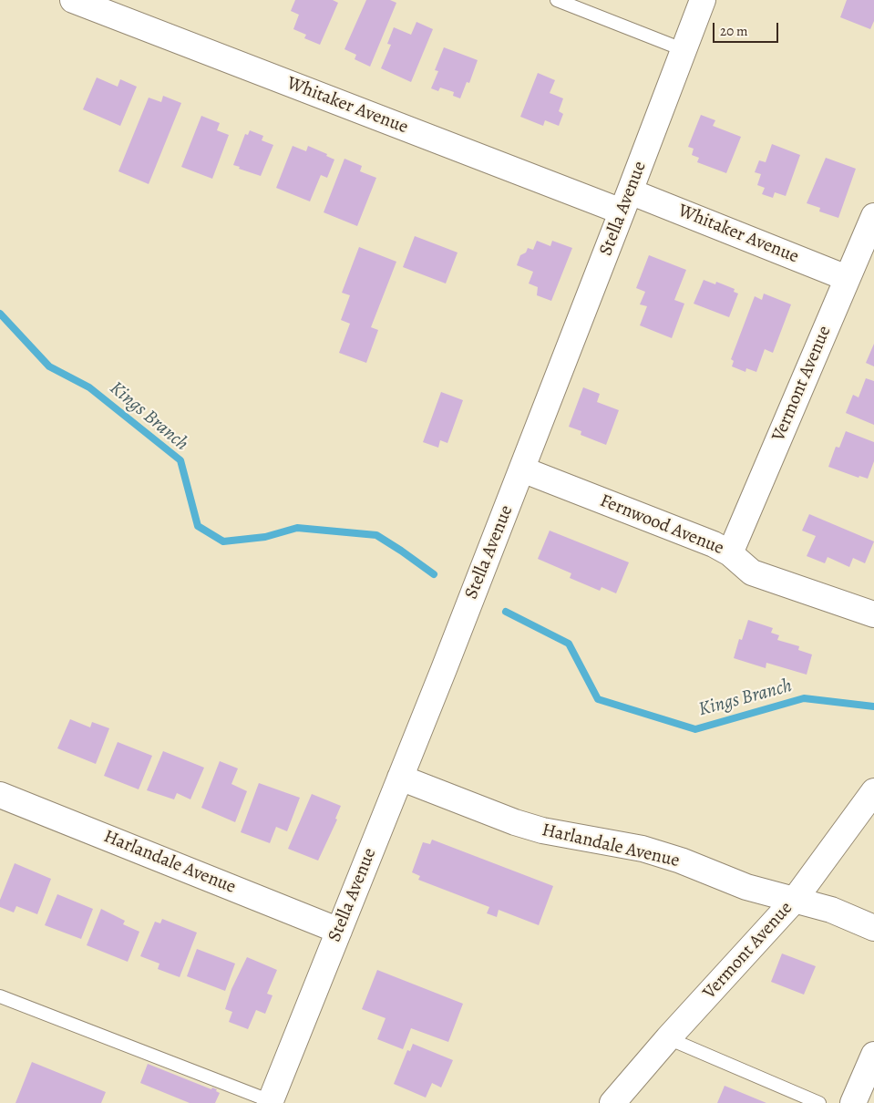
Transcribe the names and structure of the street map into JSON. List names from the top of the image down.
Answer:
{
  "streets": {
    "street": [
      "Whitaker Avenue",
      "Stella Avenue",
      "Vermont Avenue",
      "Fernwood Avenue",
      "Harlandale Avenue"
    ]
  },
  "crossings": [
    ["Whitaker Avenue", "Stella Avenue"],
    ["Whitaker Avenue", "Vermont Avenue"],
    ["Stella Avenue", "Fernwood Avenue"],
    ["Stella Avenue", "Harlandale Avenue"],
    ["Vermont Avenue", "Fernwood Avenue"],
    ["Vermont Avenue", "Harlandale Avenue"]
  ],
  "water": ["Kings Branch"],
  "scale_bar": "20 m"
}
